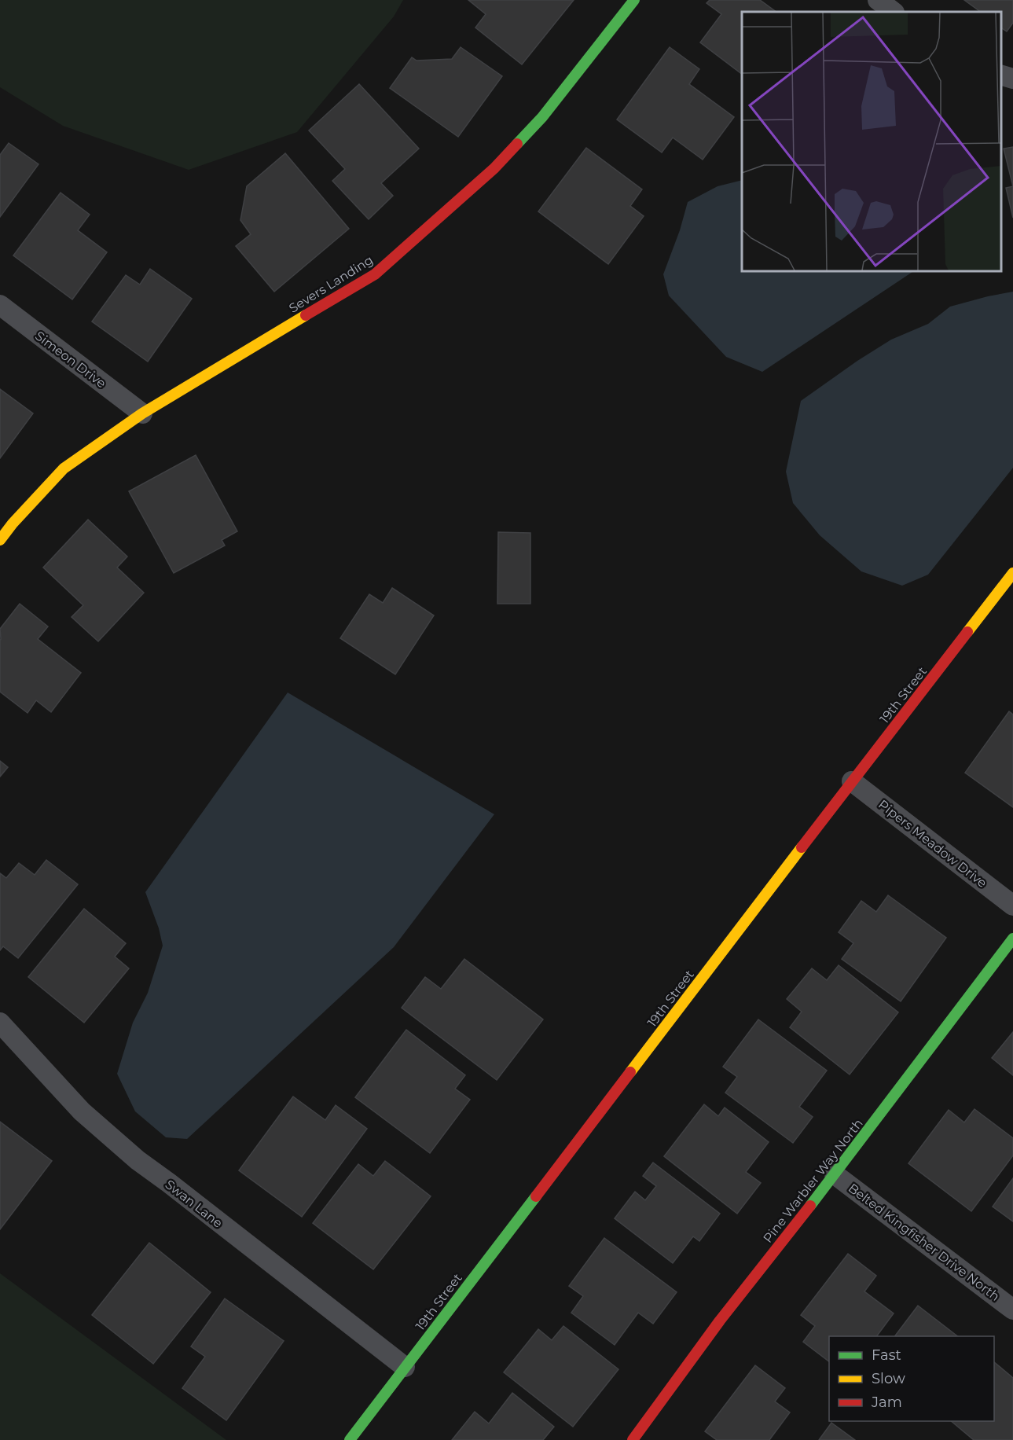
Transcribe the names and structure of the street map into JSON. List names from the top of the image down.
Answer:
{
  "streets": {
    "street": [
      "Severs Landing",
      "Simeon Drive",
      "19th Street",
      "Pipers Meadow Drive",
      "Pine Warbler Way North",
      "Swan Lane",
      "Belted Kingfisher Drive North"
    ]
  },
  "crossings": [
    ["Severs Landing", "Simeon Drive"],
    ["19th Street", "Pipers Meadow Drive"],
    ["19th Street", "Swan Lane"],
    ["Pine Warbler Way North", "Belted Kingfisher Drive North"]
  ],
  "legend": ["Fast", "Slow", "Jam"]
}
